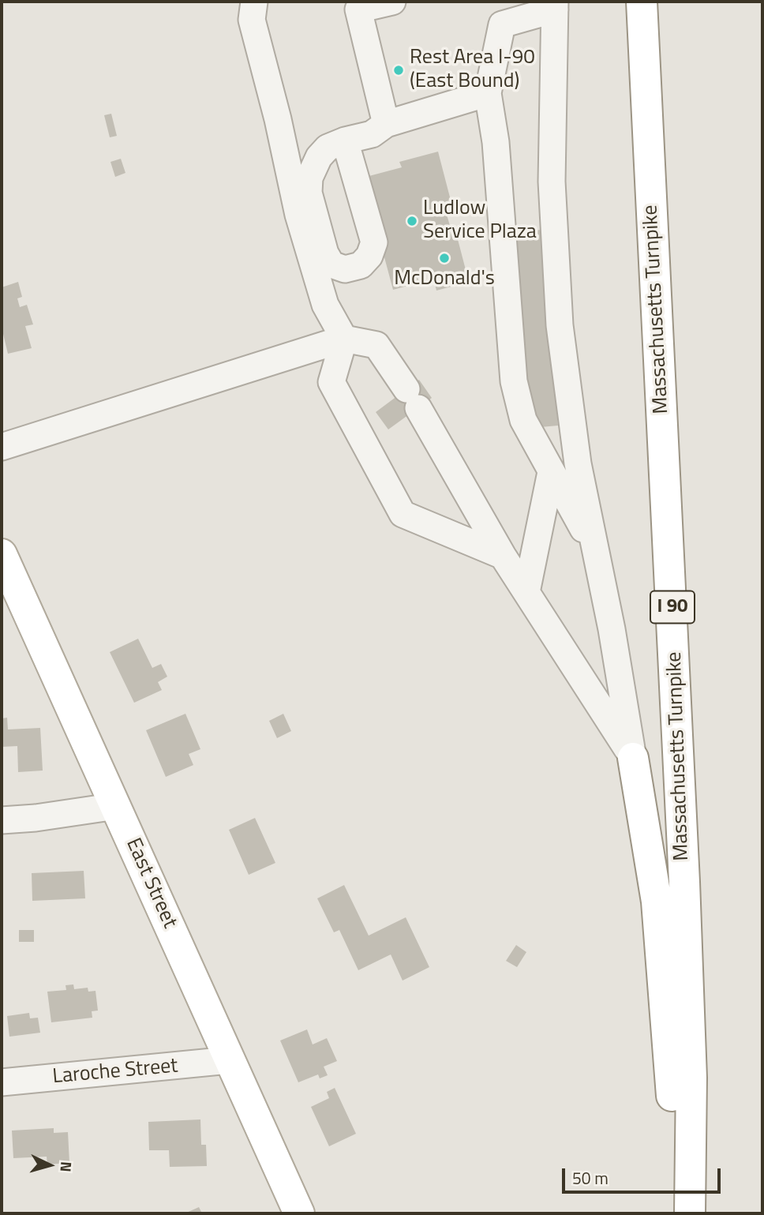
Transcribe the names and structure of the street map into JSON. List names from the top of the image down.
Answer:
{
  "streets": {
    "main road": ["Massachusetts Turnpike", "I 90", "East Street"],
    "street": ["Laroche Street"]
  },
  "crossings": [
    ["East Street", "Laroche Street"]
  ],
  "places": ["Rest Area I-90 (East Bound)", "Ludlow Service Plaza", "McDonald's"],
  "scale_bar": "50 m",
  "north": "right"
}
